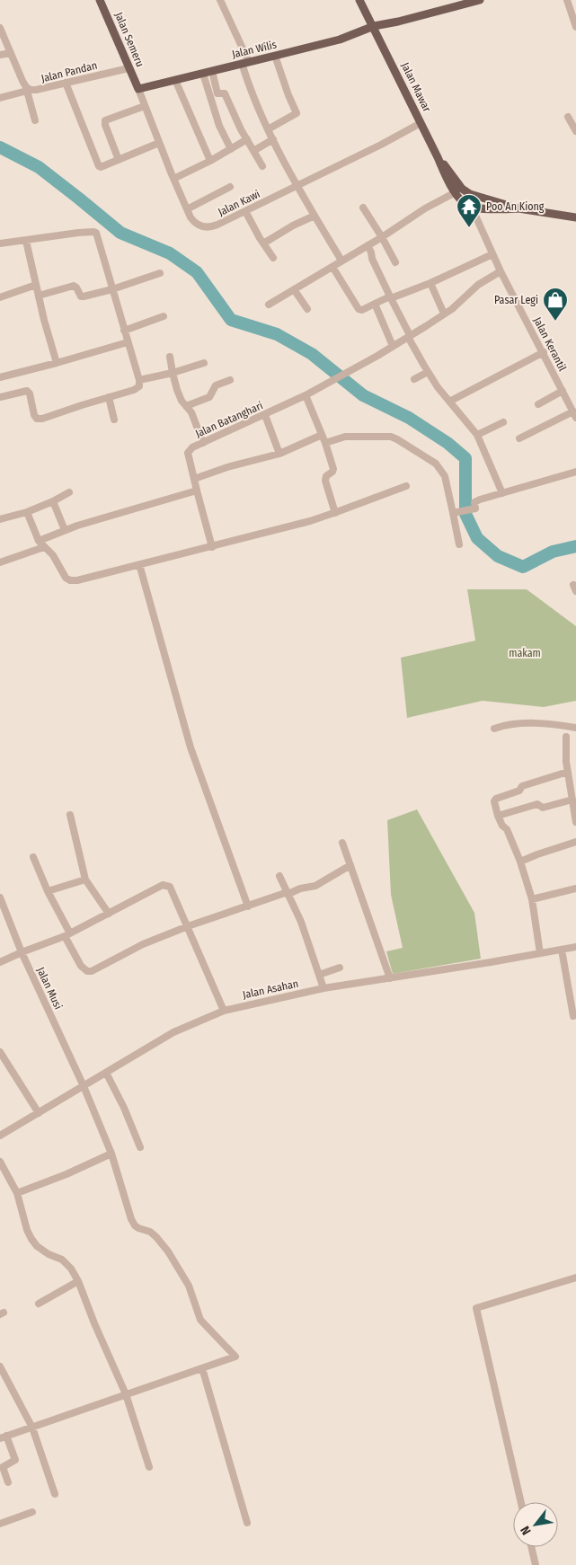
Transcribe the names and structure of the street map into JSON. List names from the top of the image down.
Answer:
{
  "streets": {
    "main road": ["Jalan Semeru", "Jalan Wilis", "Jalan Mawar"],
    "street": [
      "Jalan Pandan",
      "Jalan Kawi",
      "Jalan Kerantil",
      "Jalan Batanghari",
      "Jalan Musi",
      "Jalan Asahan"
    ]
  },
  "crossings": [
    ["Jalan Semeru", "Jalan Wilis"],
    ["Jalan Semeru", "Jalan Pandan"],
    ["Jalan Semeru", "Jalan Kawi"],
    ["Jalan Wilis", "Jalan Mawar"],
    ["Jalan Wilis", "Jalan Kawi"],
    ["Jalan Mawar", "Jalan Kawi"],
    ["Jalan Mawar", "Jalan Kerantil"],
    ["Jalan Kerantil", "Jalan Batanghari"],
    ["Jalan Musi", "Jalan Asahan"]
  ],
  "parks": ["makam"],
  "places": {
    "temple": ["Poo An Kiong"],
    "shop": ["Pasar Legi"]
  },
  "north": "bottom left"
}
